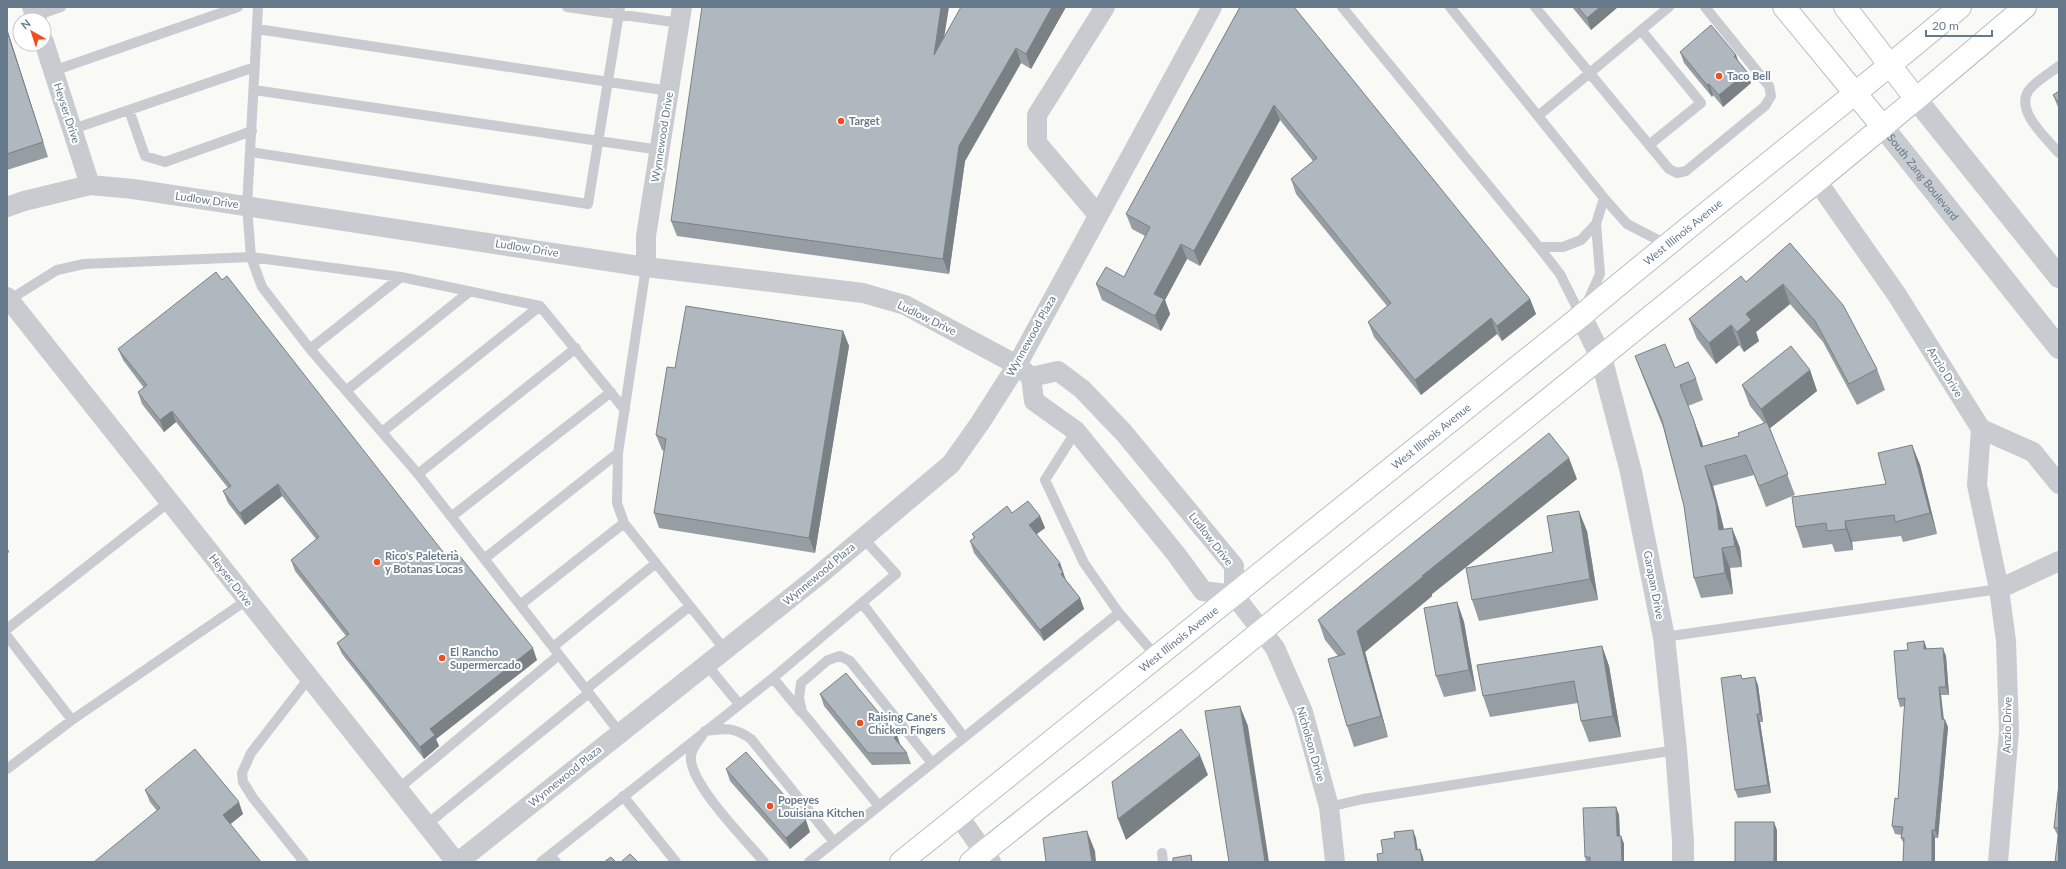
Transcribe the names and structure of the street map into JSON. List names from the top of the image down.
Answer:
{
  "streets": {
    "main road": ["South Zang Boulevard", "West Illinois Avenue"],
    "street": [
      "Heyser Drive",
      "Wynnewood Drive",
      "Ludlow Drive",
      "Wynnewood Plaza",
      "Anzio Drive",
      "Garapan Drive",
      "Nicholson Drive"
    ]
  },
  "crossings": [
    ["Heyser Drive", "Ludlow Drive"],
    ["Heyser Drive", "Wynnewood Plaza"],
    ["Wynnewood Drive", "Ludlow Drive"],
    ["South Zang Boulevard", "West Illinois Avenue"],
    ["Ludlow Drive", "West Illinois Avenue"],
    ["Ludlow Drive", "Wynnewood Plaza"],
    ["Ludlow Drive", "Nicholson Drive"],
    ["West Illinois Avenue", "Garapan Drive"],
    ["West Illinois Avenue", "Nicholson Drive"]
  ],
  "places": [
    "Taco Bell",
    "Target",
    "Rico's Paleteria y Botanas Locas",
    "El Rancho Supermercado",
    "Raising Cane's Chicken Fingers",
    "Popeyes Louisiana Kitchen"
  ],
  "scale_bar": "20 m",
  "north": "top left"
}
